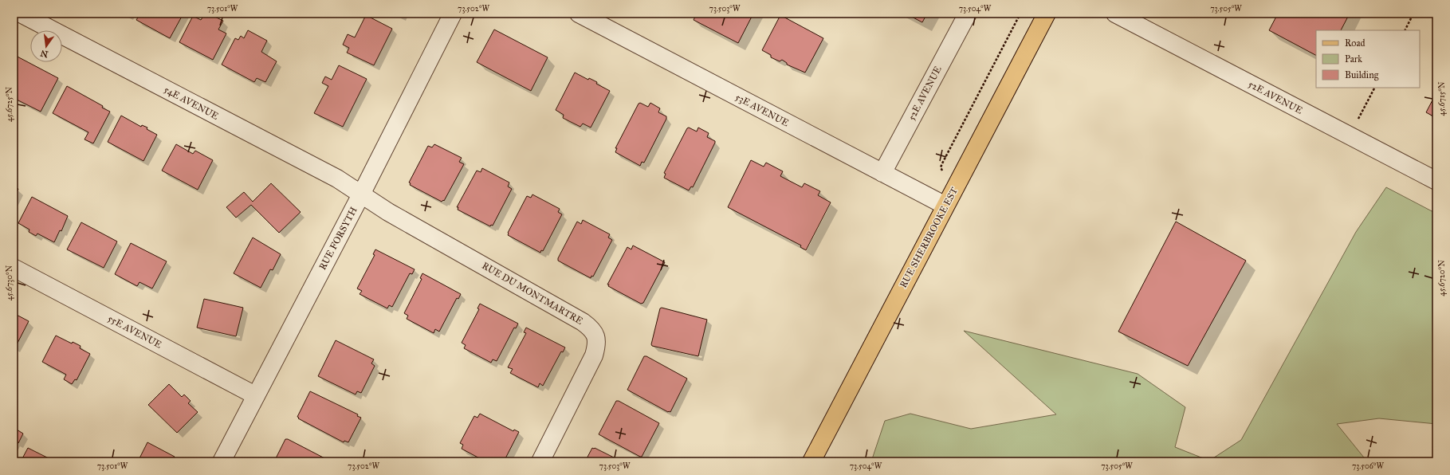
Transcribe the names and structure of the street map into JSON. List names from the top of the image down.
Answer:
{
  "streets": {
    "main road": ["RUE SHERBROOKE EST"],
    "street": [
      "52E AVENUE",
      "54E AVENUE",
      "53E AVENUE",
      "RUE FORSYTH",
      "RUE DU MONTMARTRE",
      "55E AVENUE"
    ]
  },
  "crossings": [
    ["52E AVENUE", "53E AVENUE"],
    ["54E AVENUE", "RUE FORSYTH"],
    ["54E AVENUE", "RUE DU MONTMARTRE"],
    ["53E AVENUE", "RUE SHERBROOKE EST"],
    ["RUE FORSYTH", "RUE DU MONTMARTRE"],
    ["RUE FORSYTH", "55E AVENUE"]
  ],
  "legend": ["Road", "Park", "Building"],
  "north": "bottom",
  "coordinates": [
    "73.501°W",
    "73.502°W",
    "73.503°W",
    "73.504°W",
    "73.505°W",
    "45.6715°N",
    "45.6725°N",
    "45.6720°N",
    "45.6730°N",
    "73.506°W"
  ]
}
